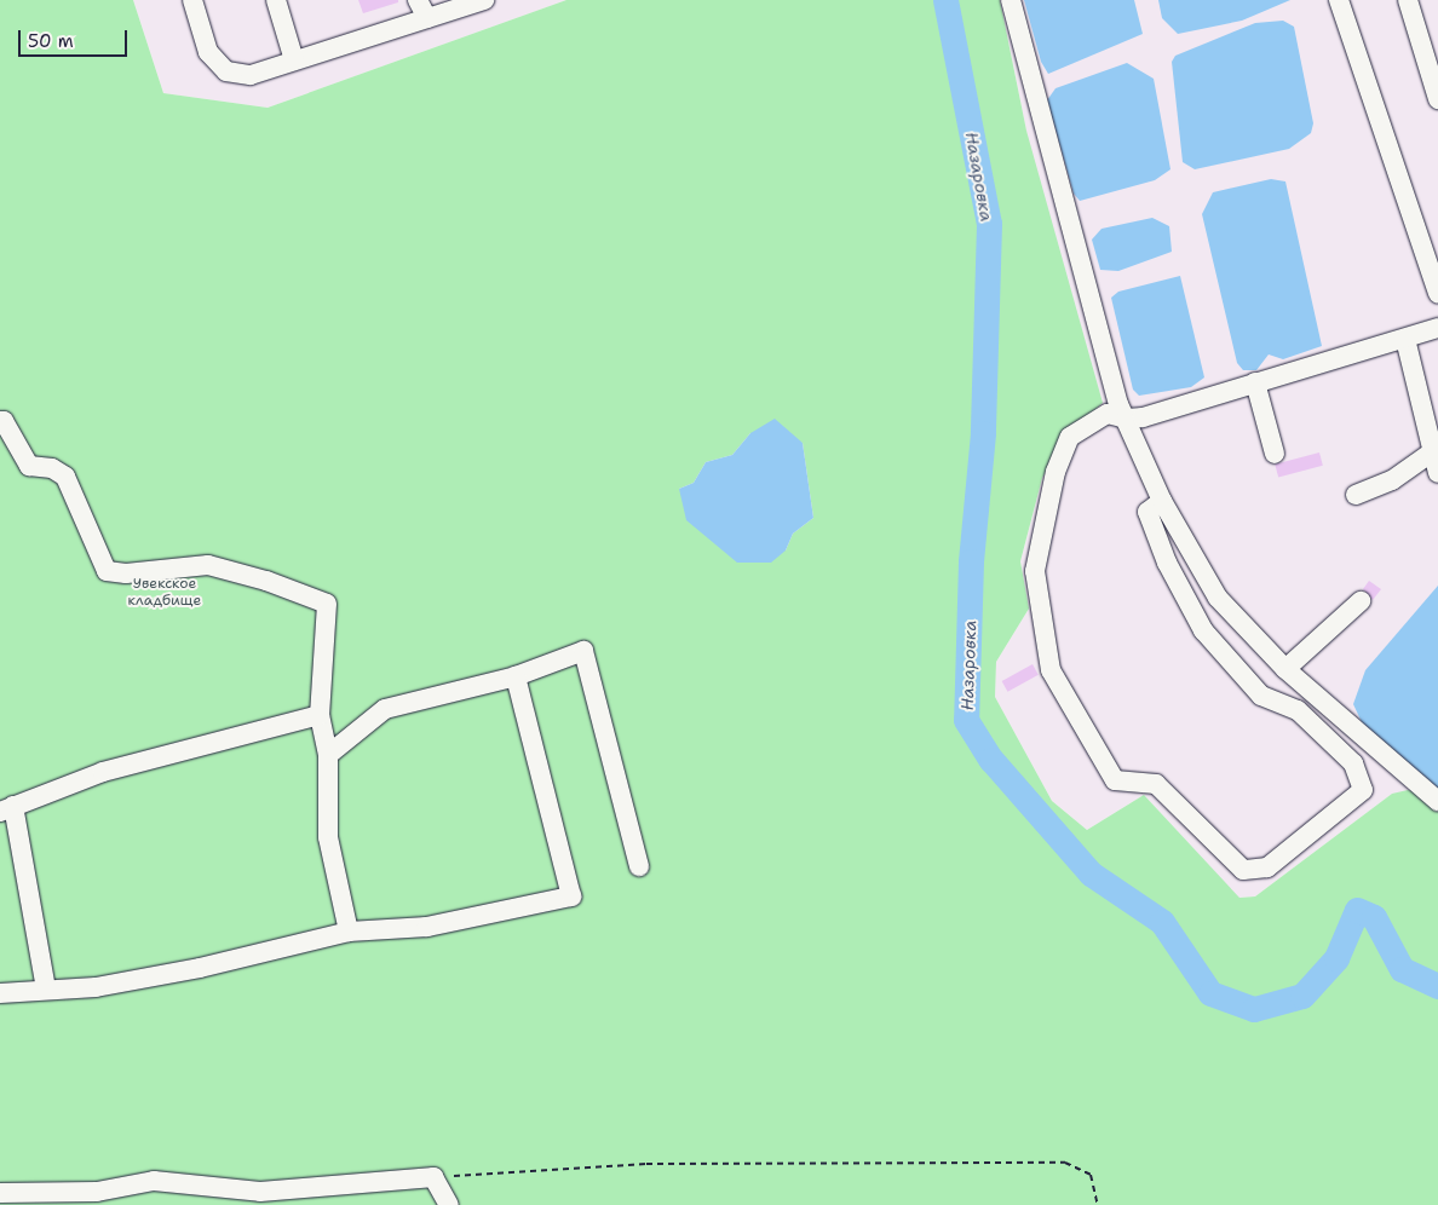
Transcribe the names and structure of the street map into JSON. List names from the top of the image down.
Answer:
{
  "water": ["Назаровка"],
  "parks": ["Увекское кладбище"],
  "scale_bar": "50 m"
}
